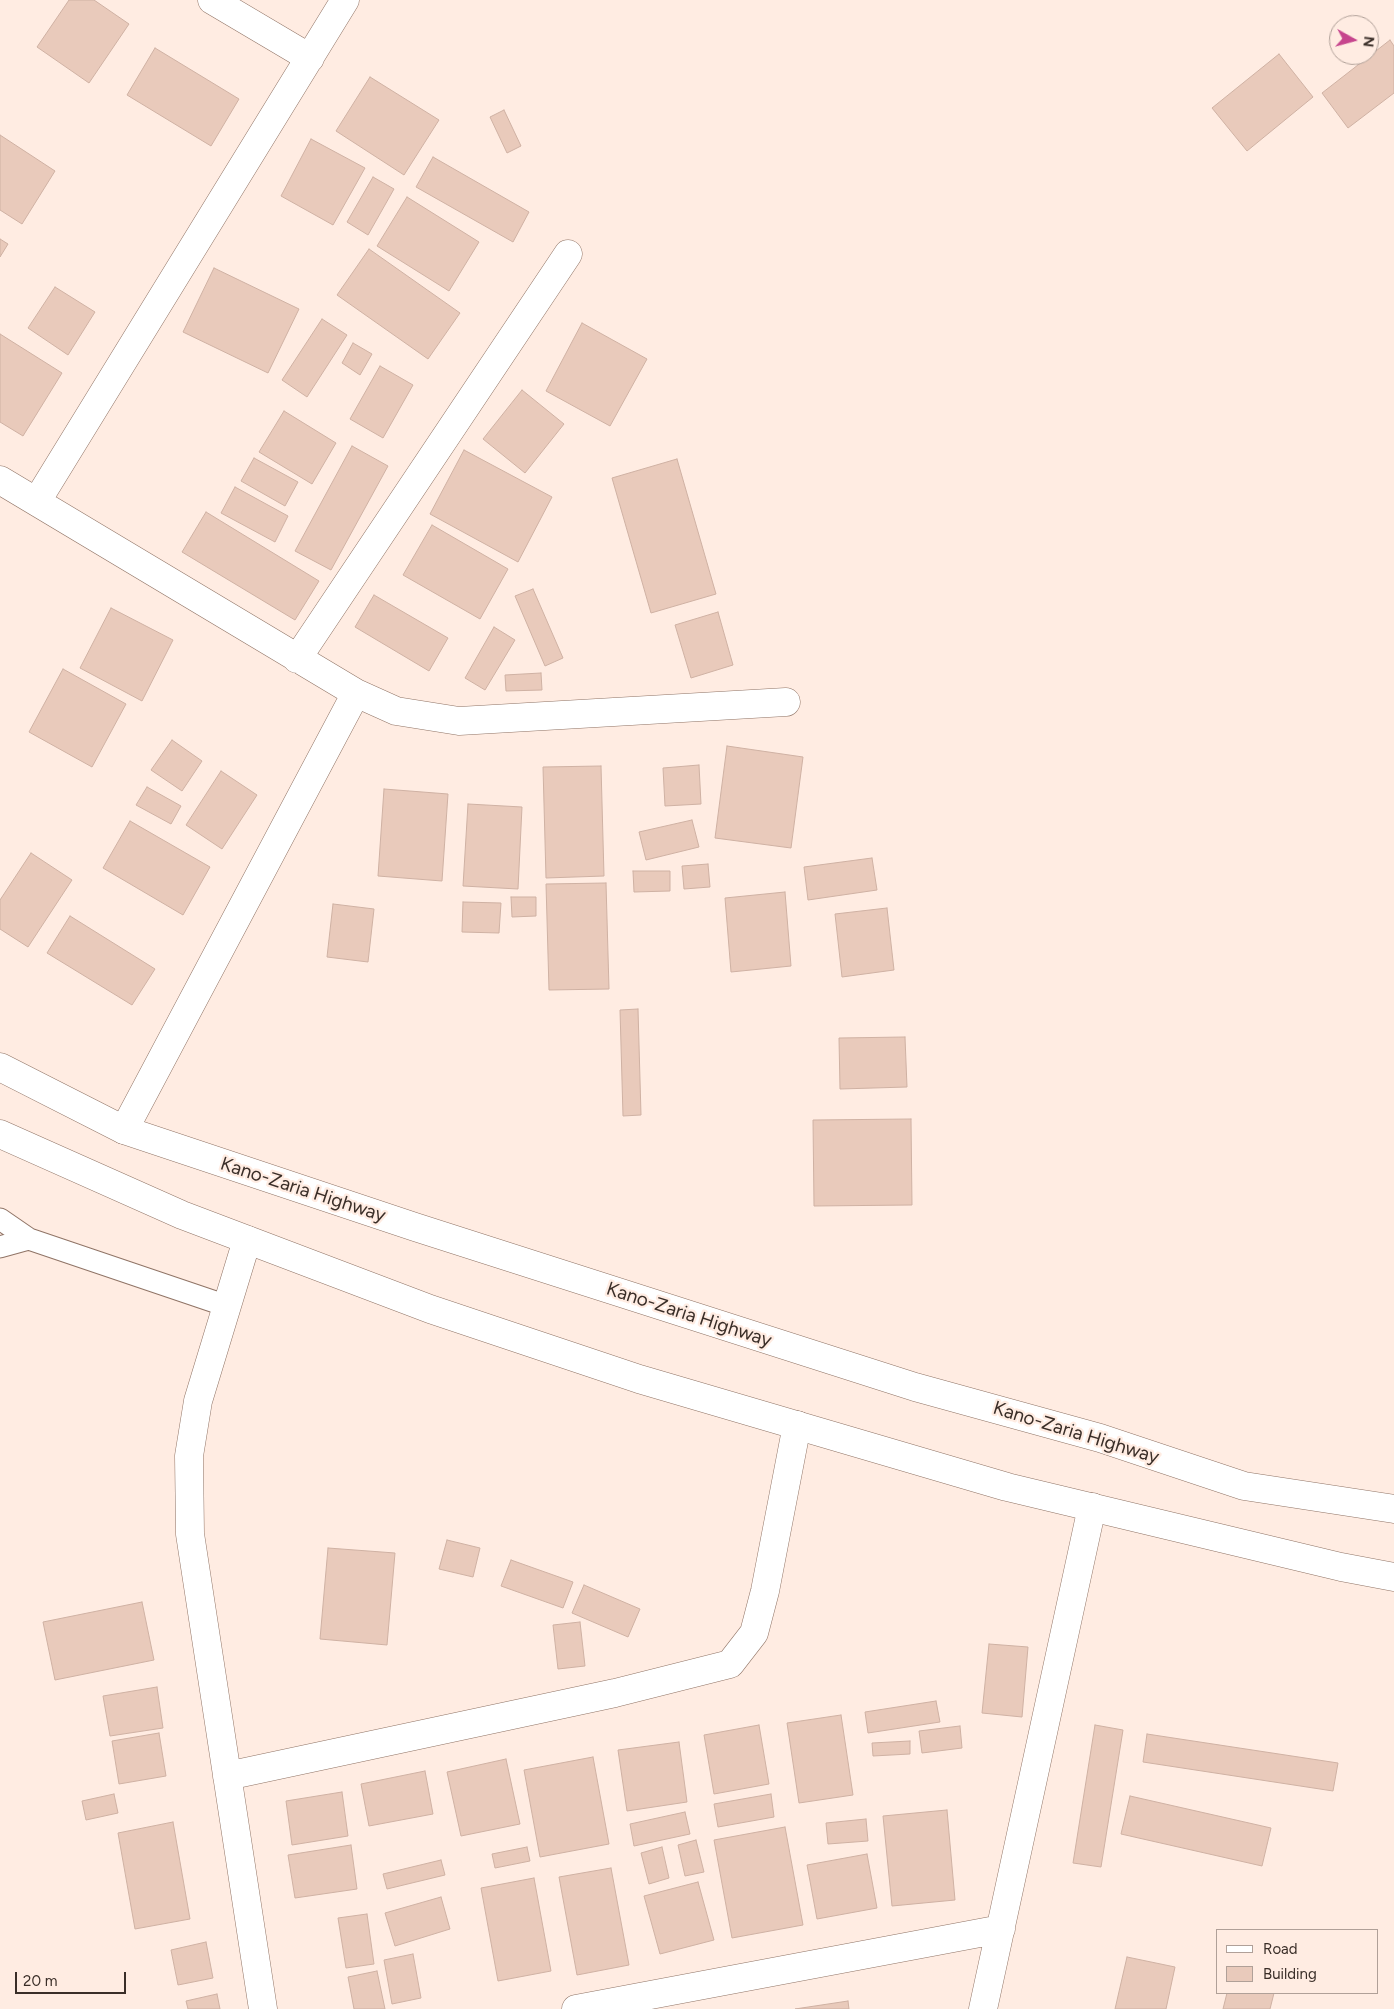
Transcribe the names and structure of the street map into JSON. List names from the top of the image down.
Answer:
{
  "streets": {
    "main road": ["Kano-Zaria Highway"]
  },
  "legend": ["Road", "Building"],
  "scale_bar": "20 m",
  "north": "right"
}
